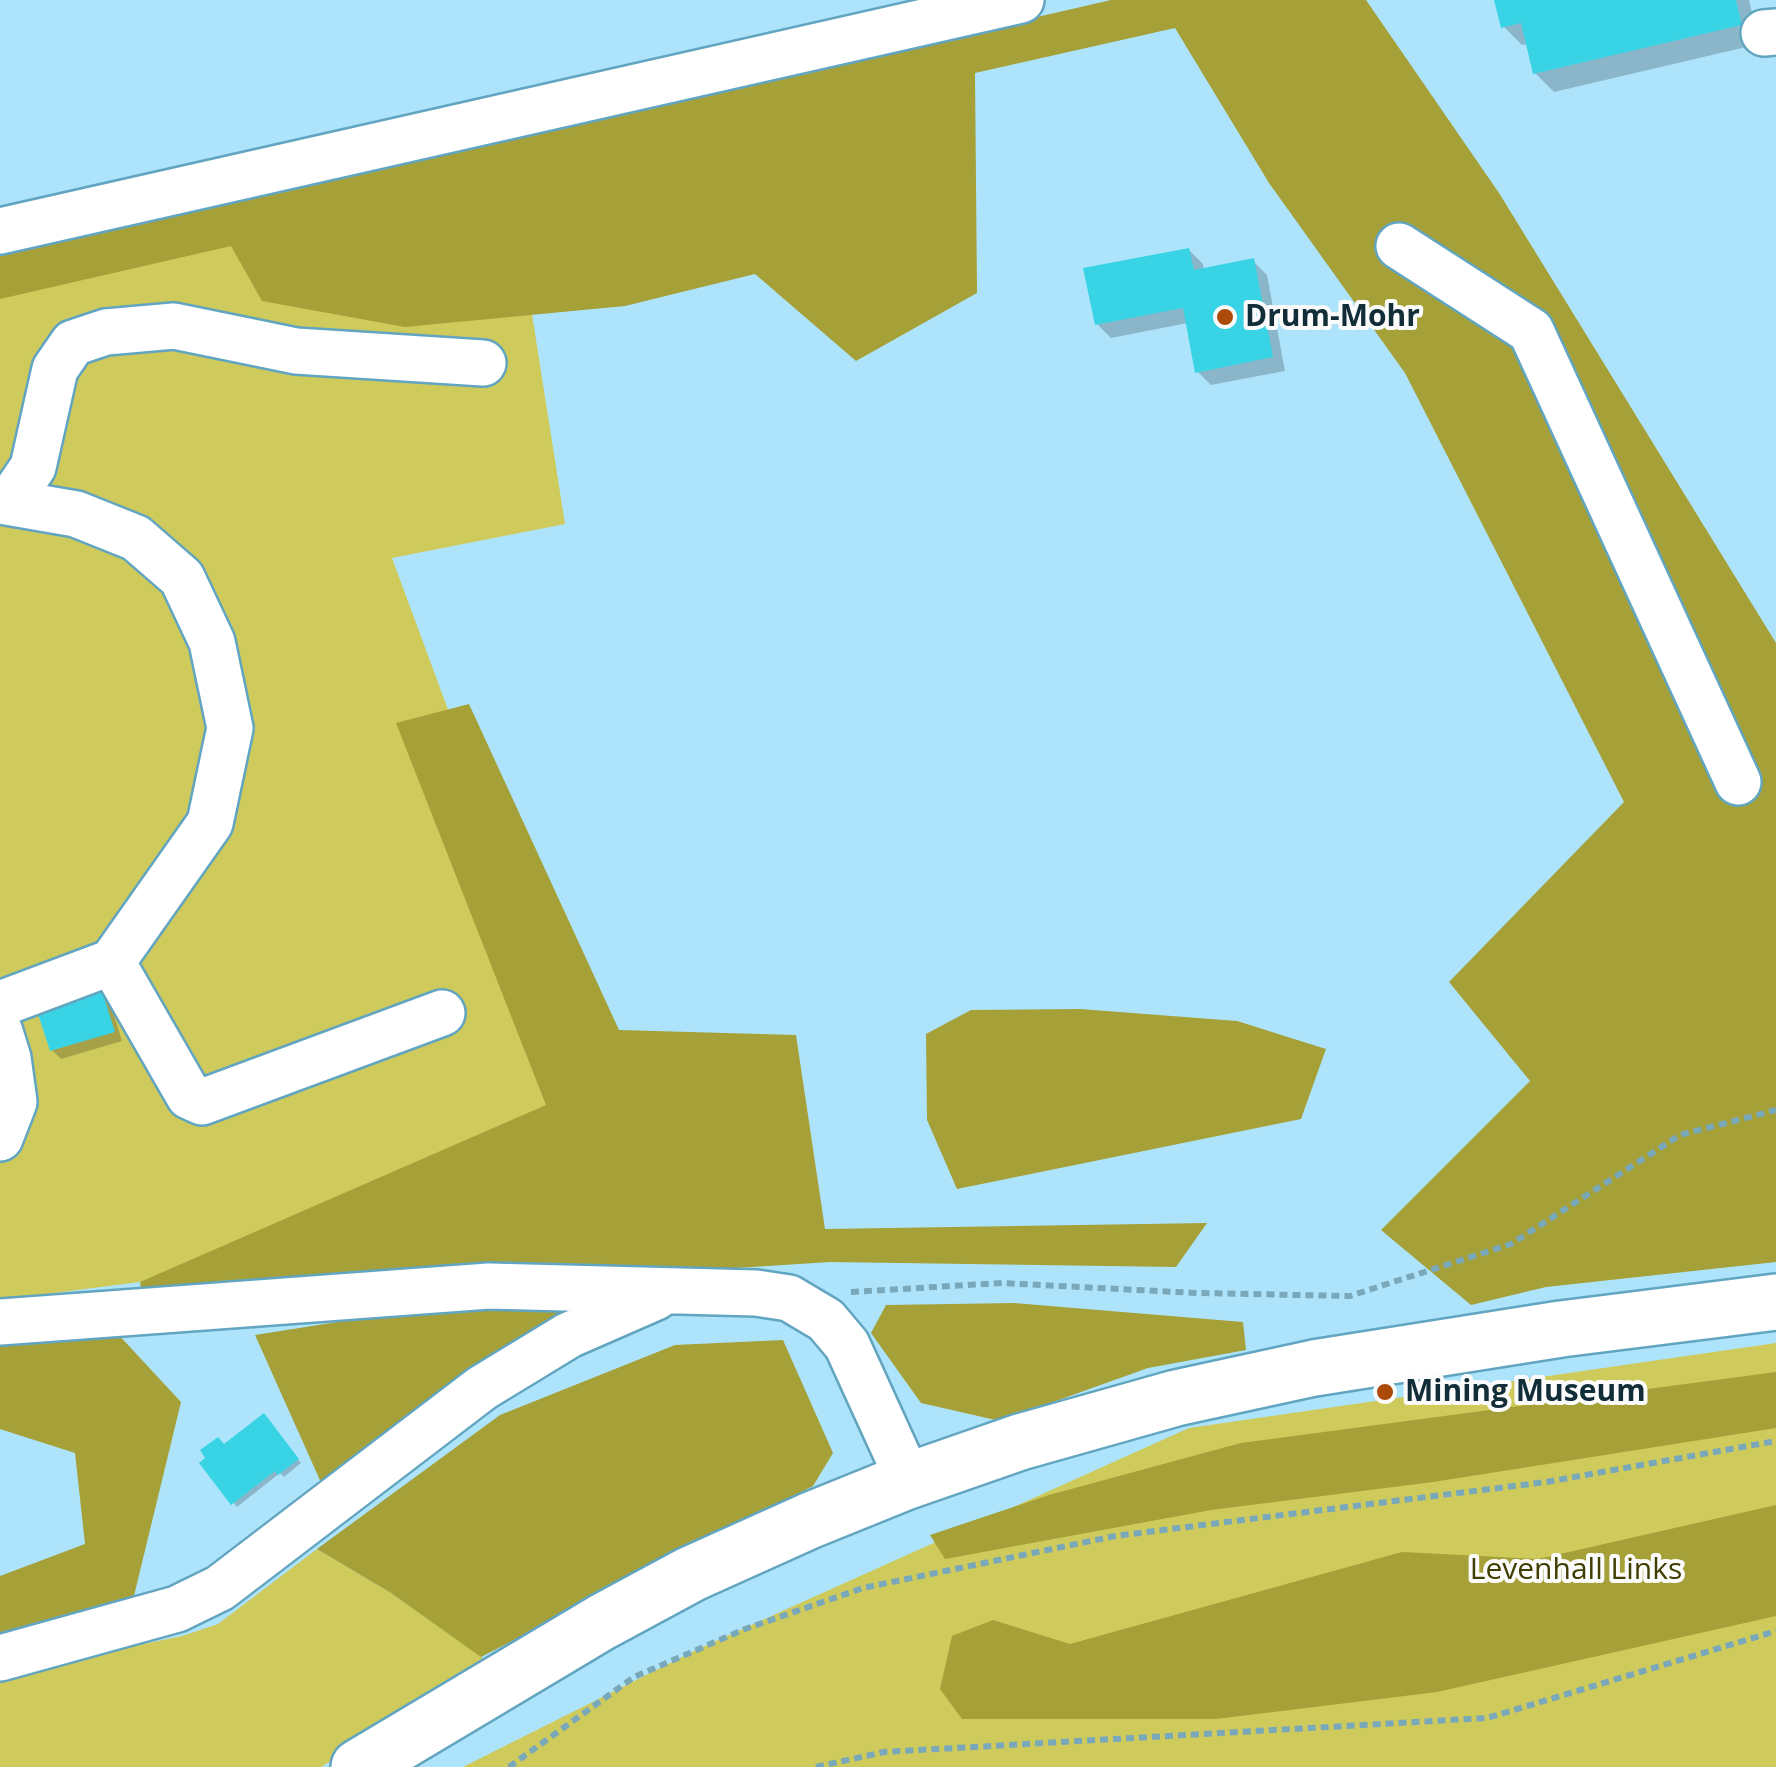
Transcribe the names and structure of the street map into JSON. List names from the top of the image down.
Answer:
{
  "parks": ["Levenhall Links"],
  "places": ["Drum-Mohr", "Mining Museum"]
}
